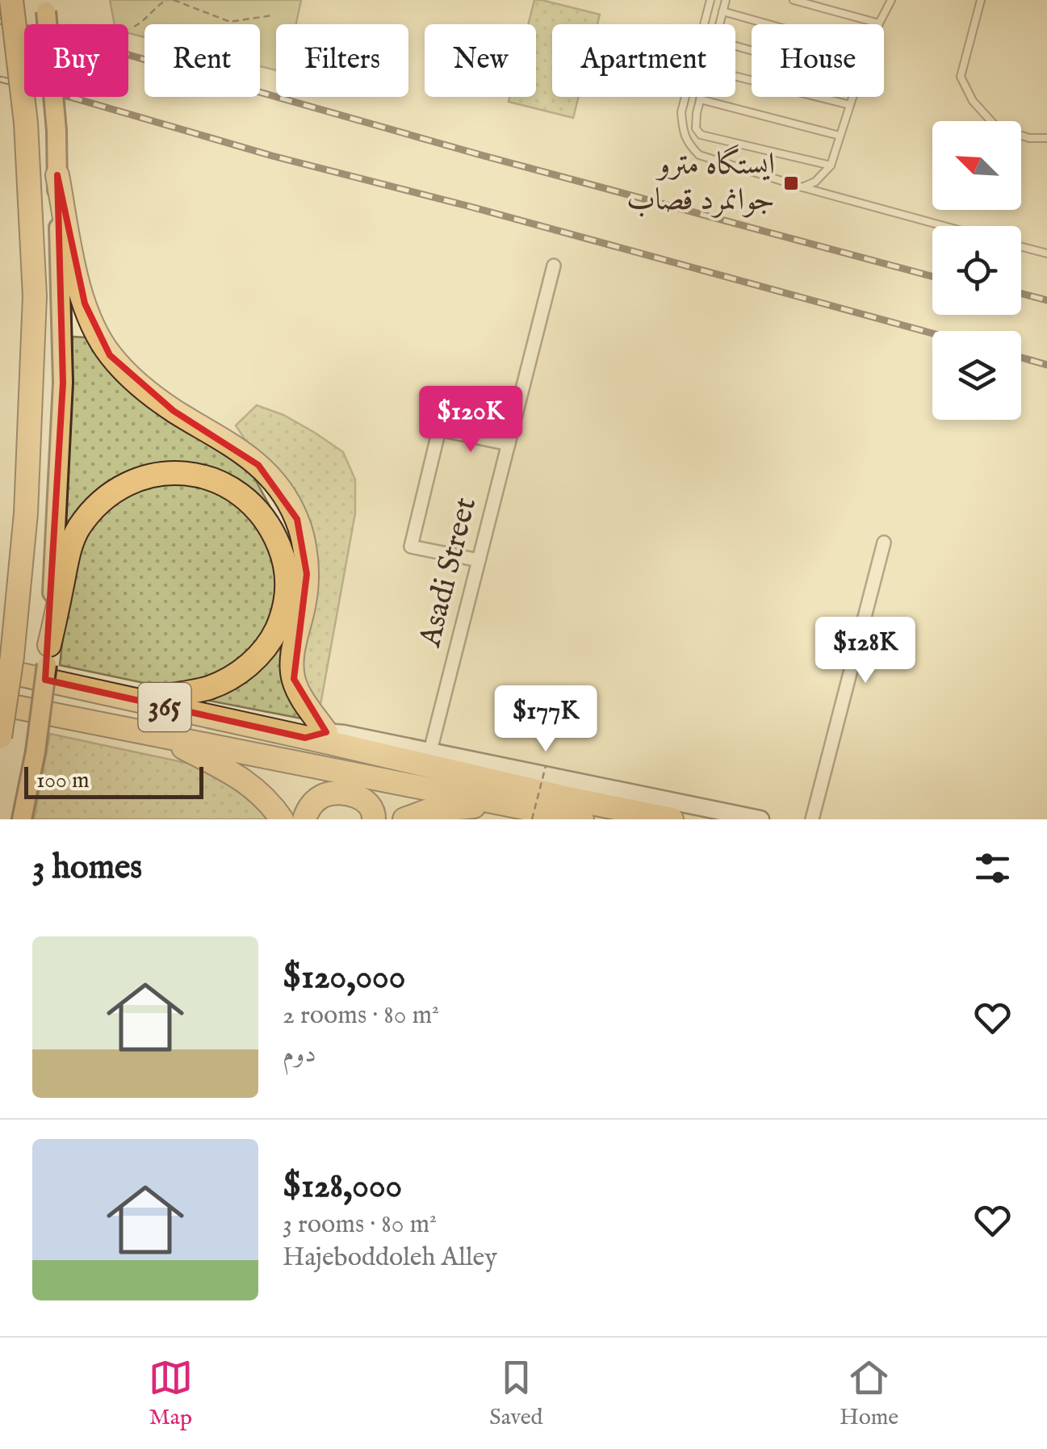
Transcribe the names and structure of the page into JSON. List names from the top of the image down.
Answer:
{
  "streets": {
    "highway": ["365"],
    "street": ["Asadi Street"]
  },
  "places": {
    "transit": ["ایستگاه مترو جوانمرد قصاب"]
  },
  "scale_bar": "100 m",
  "north": "top left",
  "page": {
    "chip": [
      "Buy",
      "Rent",
      "Filters",
      "New",
      "Apartment",
      "House"
    ],
    "price": ["$120K", "$128K", "$177K"],
    "scale": "100 m",
    "heading": "3 homes",
    "list": [
      {
        "name": "$120,000",
        "note": "2 rooms · 80 m² · دوم"
      },
      {
        "name": "$128,000",
        "note": "3 rooms · 80 m² · Hajeboddoleh Alley"
      }
    ],
    "tabs": ["Map", "Saved", "Home"]
  }
}
